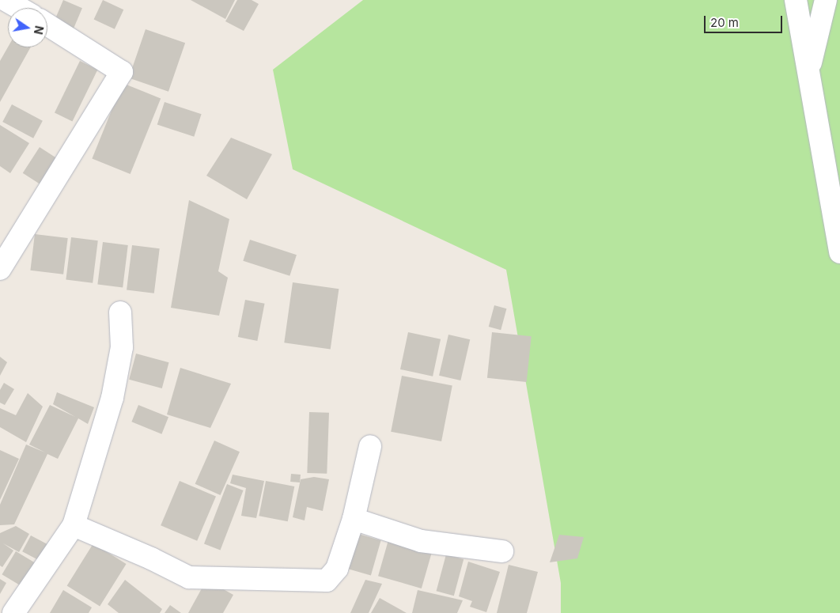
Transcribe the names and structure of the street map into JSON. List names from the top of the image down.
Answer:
{
  "scale_bar": "20 m",
  "north": "right"
}
